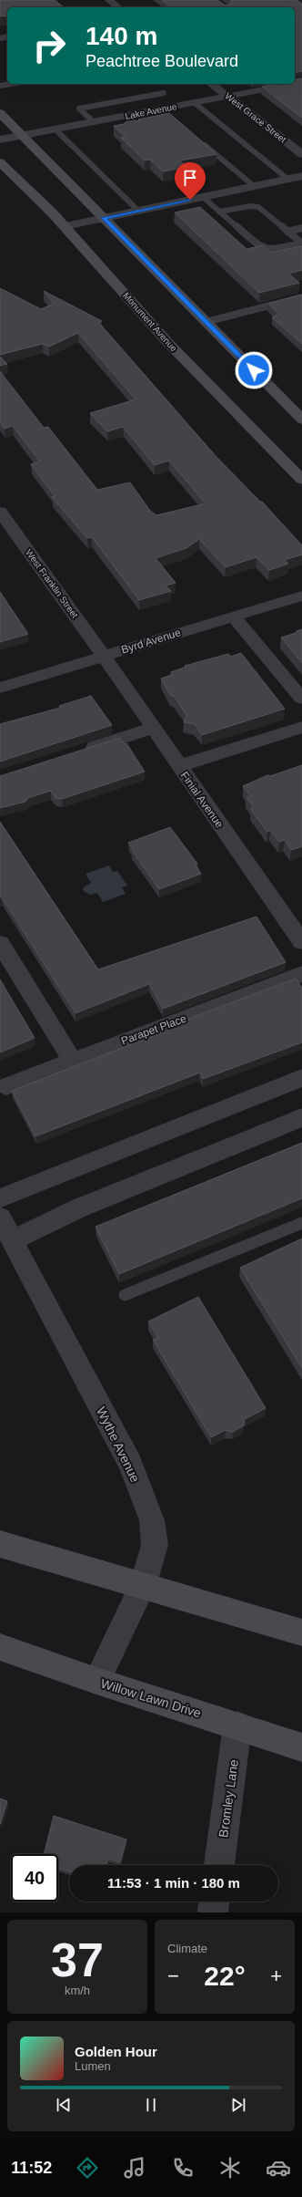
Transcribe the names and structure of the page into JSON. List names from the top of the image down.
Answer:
{
  "streets": {
    "street": [
      "Lake Avenue",
      "West Grace Street",
      "Monument Avenue",
      "West Franklin Street",
      "Byrd Avenue",
      "Finial Avenue",
      "Parapet Place",
      "Wythe Avenue",
      "Willow Lawn Drive",
      "Bromley Lane"
    ]
  },
  "crossings": [
    ["Lake Avenue", "West Grace Street"],
    ["West Franklin Street", "Byrd Avenue"],
    ["West Franklin Street", "Finial Avenue"],
    ["Byrd Avenue", "Finial Avenue"],
    ["Wythe Avenue", "Willow Lawn Drive"],
    ["Willow Lawn Drive", "Bromley Lane"]
  ],
  "page": {
    "turn": ["140 m", "Peachtree Boulevard"],
    "limit": "40",
    "trip": "11:53 · 1 min · 180 m",
    "tile": [
      ["37", "km/h"],
      "Climate"
    ],
    "heat": ["−", "22°", "+"],
    "song": ["Golden Hour", "Lumen"],
    "tabs": "11:52"
  }
}
